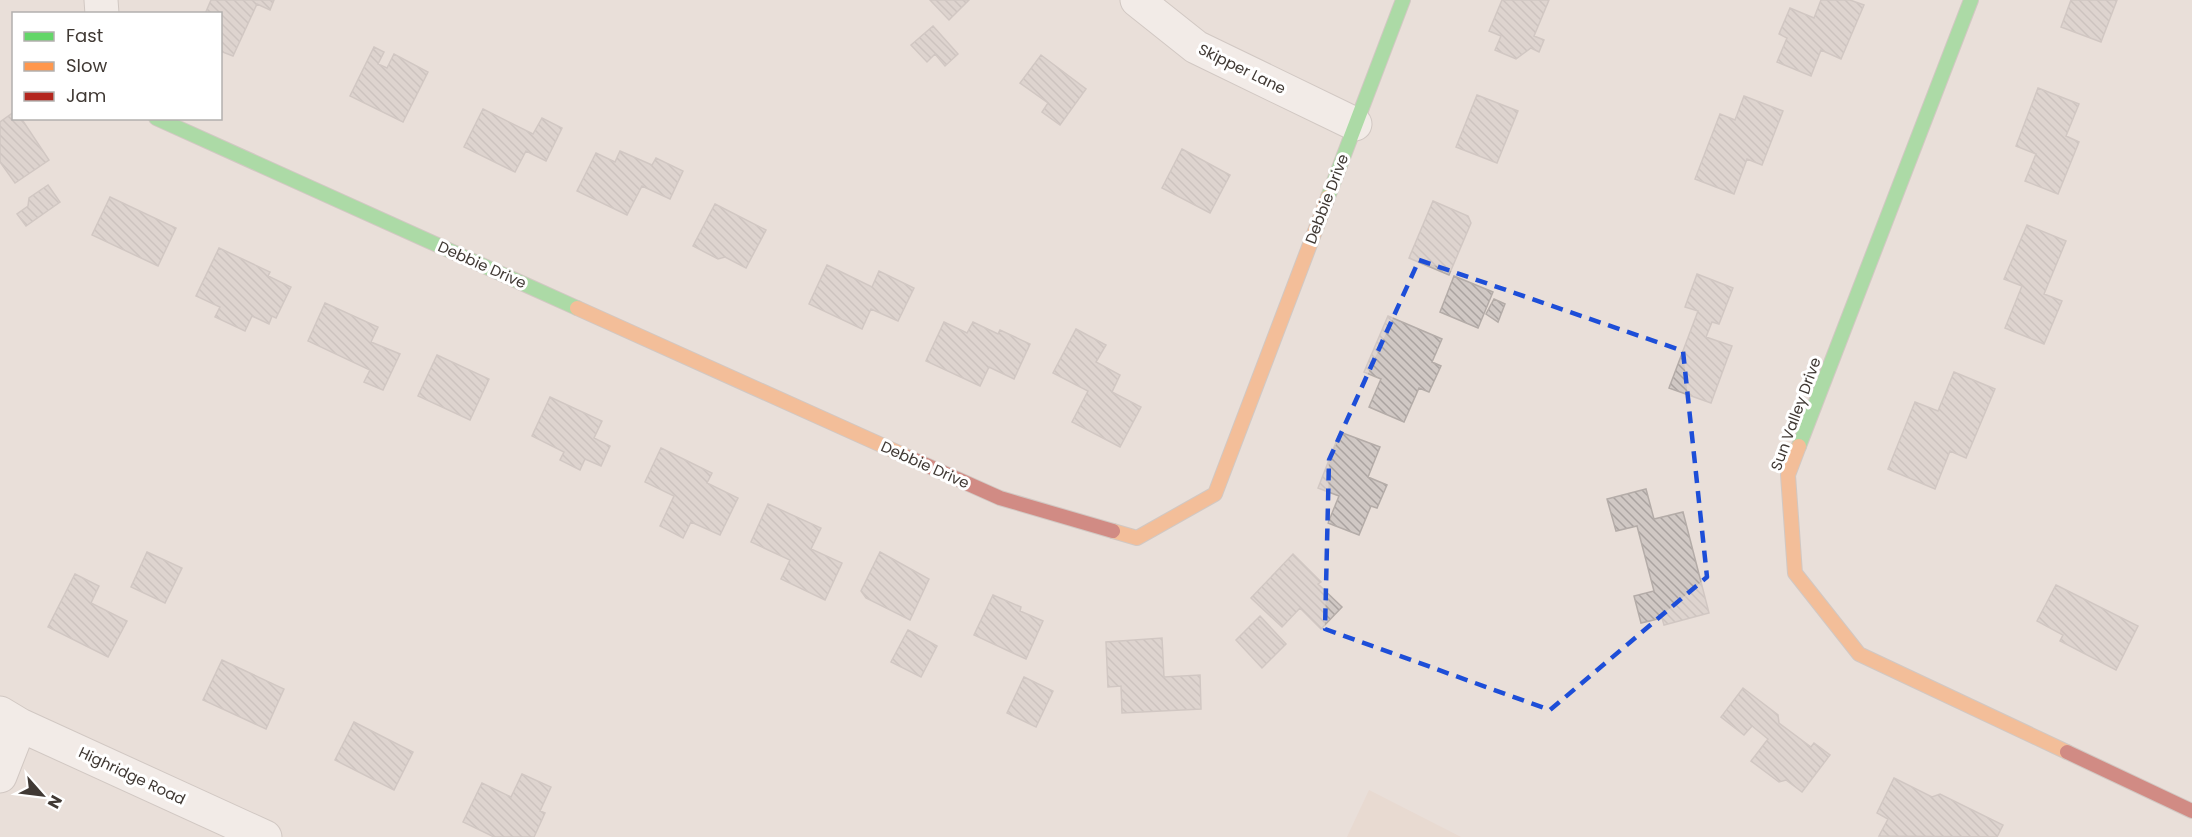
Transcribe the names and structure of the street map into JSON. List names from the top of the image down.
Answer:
{
  "streets": {
    "street": [
      "Skipper Lane",
      "Debbie Drive",
      "Sun Valley Drive",
      "Highridge Road"
    ]
  },
  "crossings": [
    ["Skipper Lane", "Debbie Drive"]
  ],
  "legend": ["Fast", "Slow", "Jam"],
  "north": "bottom right"
}
